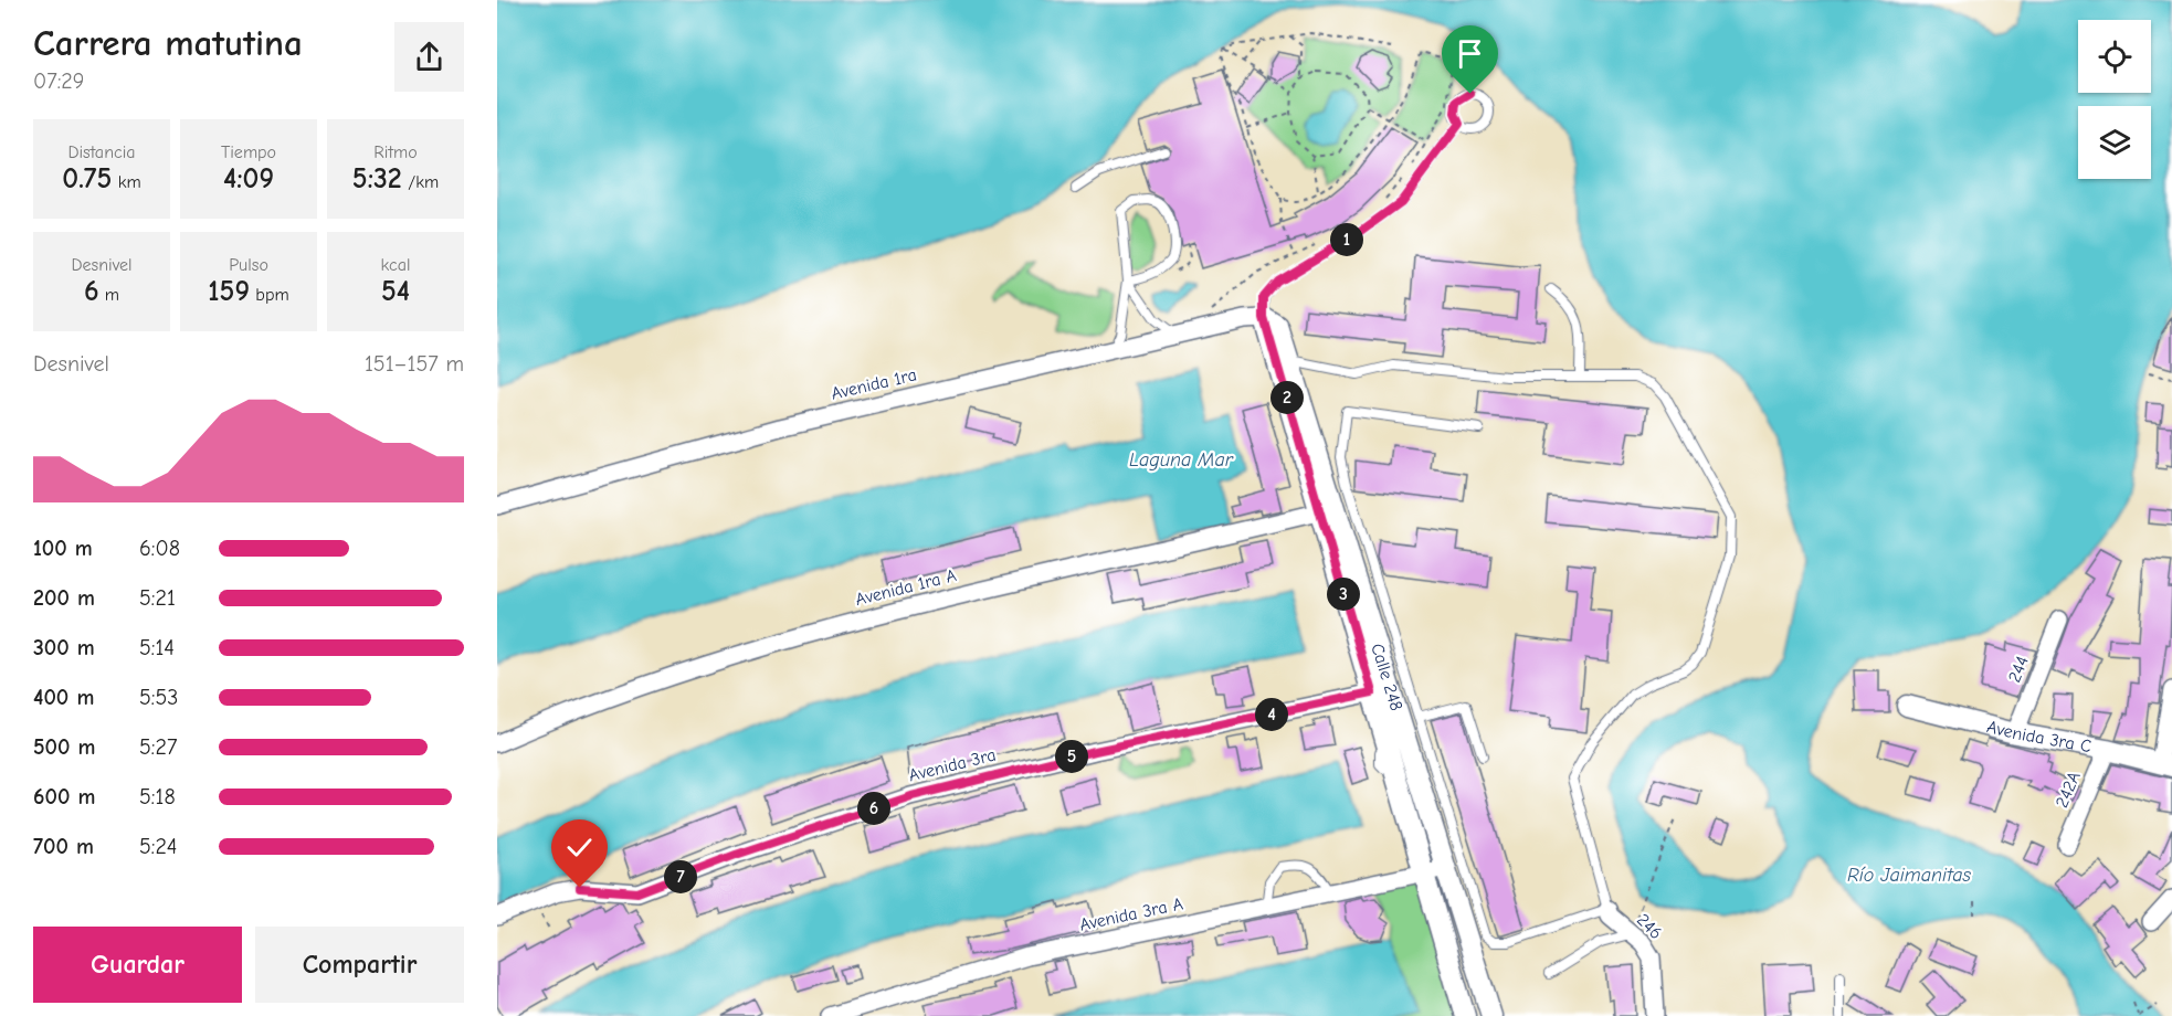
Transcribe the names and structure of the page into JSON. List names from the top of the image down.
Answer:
{
  "streets": {
    "street": [
      "Avenida 1ra",
      "Avenida 1ra A",
      "244",
      "Calle 248",
      "Avenida 3ra C",
      "Avenida 3ra",
      "242A",
      "Avenida 3ra A",
      "246"
    ]
  },
  "crossings": [
    ["Avenida 1ra", "Calle 248"],
    ["Avenida 1ra A", "Calle 248"],
    ["244", "Avenida 3ra C"],
    ["Calle 248", "Avenida 3ra"],
    ["Calle 248", "Avenida 3ra A"],
    ["Avenida 3ra C", "242A"]
  ],
  "water": ["Laguna Mar", "Río Jaimanitas"],
  "page": {
    "heading": ["Carrera matutina", "07:29"],
    "stats": [
      ["Distancia", "0.75 km"],
      ["Tiempo", "4:09"],
      ["Ritmo", "5:32 /km"],
      ["Desnivel", "6 m"],
      ["Pulso", "159 bpm"],
      ["kcal", "54"]
    ],
    "pins": [
      "1",
      "2",
      "3",
      "4",
      "5",
      "6",
      "7"
    ],
    "chart": ["Desnivel", "151–157 m"],
    "list": [
      {
        "name": "100 m",
        "note": "6:08"
      },
      {
        "name": "200 m",
        "note": "5:21"
      },
      {
        "name": "300 m",
        "note": "5:14"
      },
      {
        "name": "400 m",
        "note": "5:53"
      },
      {
        "name": "500 m",
        "note": "5:27"
      },
      {
        "name": "600 m",
        "note": "5:18"
      },
      {
        "name": "700 m",
        "note": "5:24"
      }
    ],
    "buttons": ["Guardar", "Compartir"]
  }
}
